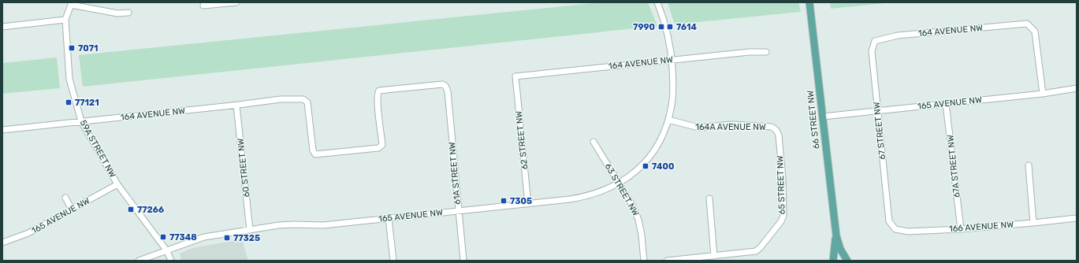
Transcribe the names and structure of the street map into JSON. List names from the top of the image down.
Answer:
{
  "streets": {
    "main road": ["66 STREET NW"],
    "street": [
      "164 AVENUE NW",
      "165 AVENUE NW",
      "164A AVENUE NW",
      "67 STREET NW",
      "62 STREET NW",
      "59A STREET NW",
      "67A STREET NW",
      "60 STREET NW",
      "61A STREET NW",
      "65 STREET NW",
      "63 STREET NW",
      "166 AVENUE NW"
    ]
  },
  "crossings": [
    ["164 AVENUE NW", "165 AVENUE NW"],
    ["164 AVENUE NW", "67 STREET NW"],
    ["164 AVENUE NW", "62 STREET NW"],
    ["164 AVENUE NW", "59A STREET NW"],
    ["164 AVENUE NW", "60 STREET NW"],
    ["164 AVENUE NW", "61A STREET NW"],
    ["165 AVENUE NW", "66 STREET NW"],
    ["165 AVENUE NW", "164A AVENUE NW"],
    ["165 AVENUE NW", "67 STREET NW"],
    ["165 AVENUE NW", "62 STREET NW"],
    ["165 AVENUE NW", "59A STREET NW"],
    ["165 AVENUE NW", "67A STREET NW"],
    ["165 AVENUE NW", "60 STREET NW"],
    ["165 AVENUE NW", "61A STREET NW"],
    ["165 AVENUE NW", "63 STREET NW"],
    ["164A AVENUE NW", "65 STREET NW"],
    ["67 STREET NW", "166 AVENUE NW"],
    ["67A STREET NW", "166 AVENUE NW"]
  ],
  "places": {
    "transit": [
      "7990",
      "7614",
      "7071",
      "77121",
      "7400",
      "7305",
      "77266",
      "77348",
      "77325"
    ]
  }
}
